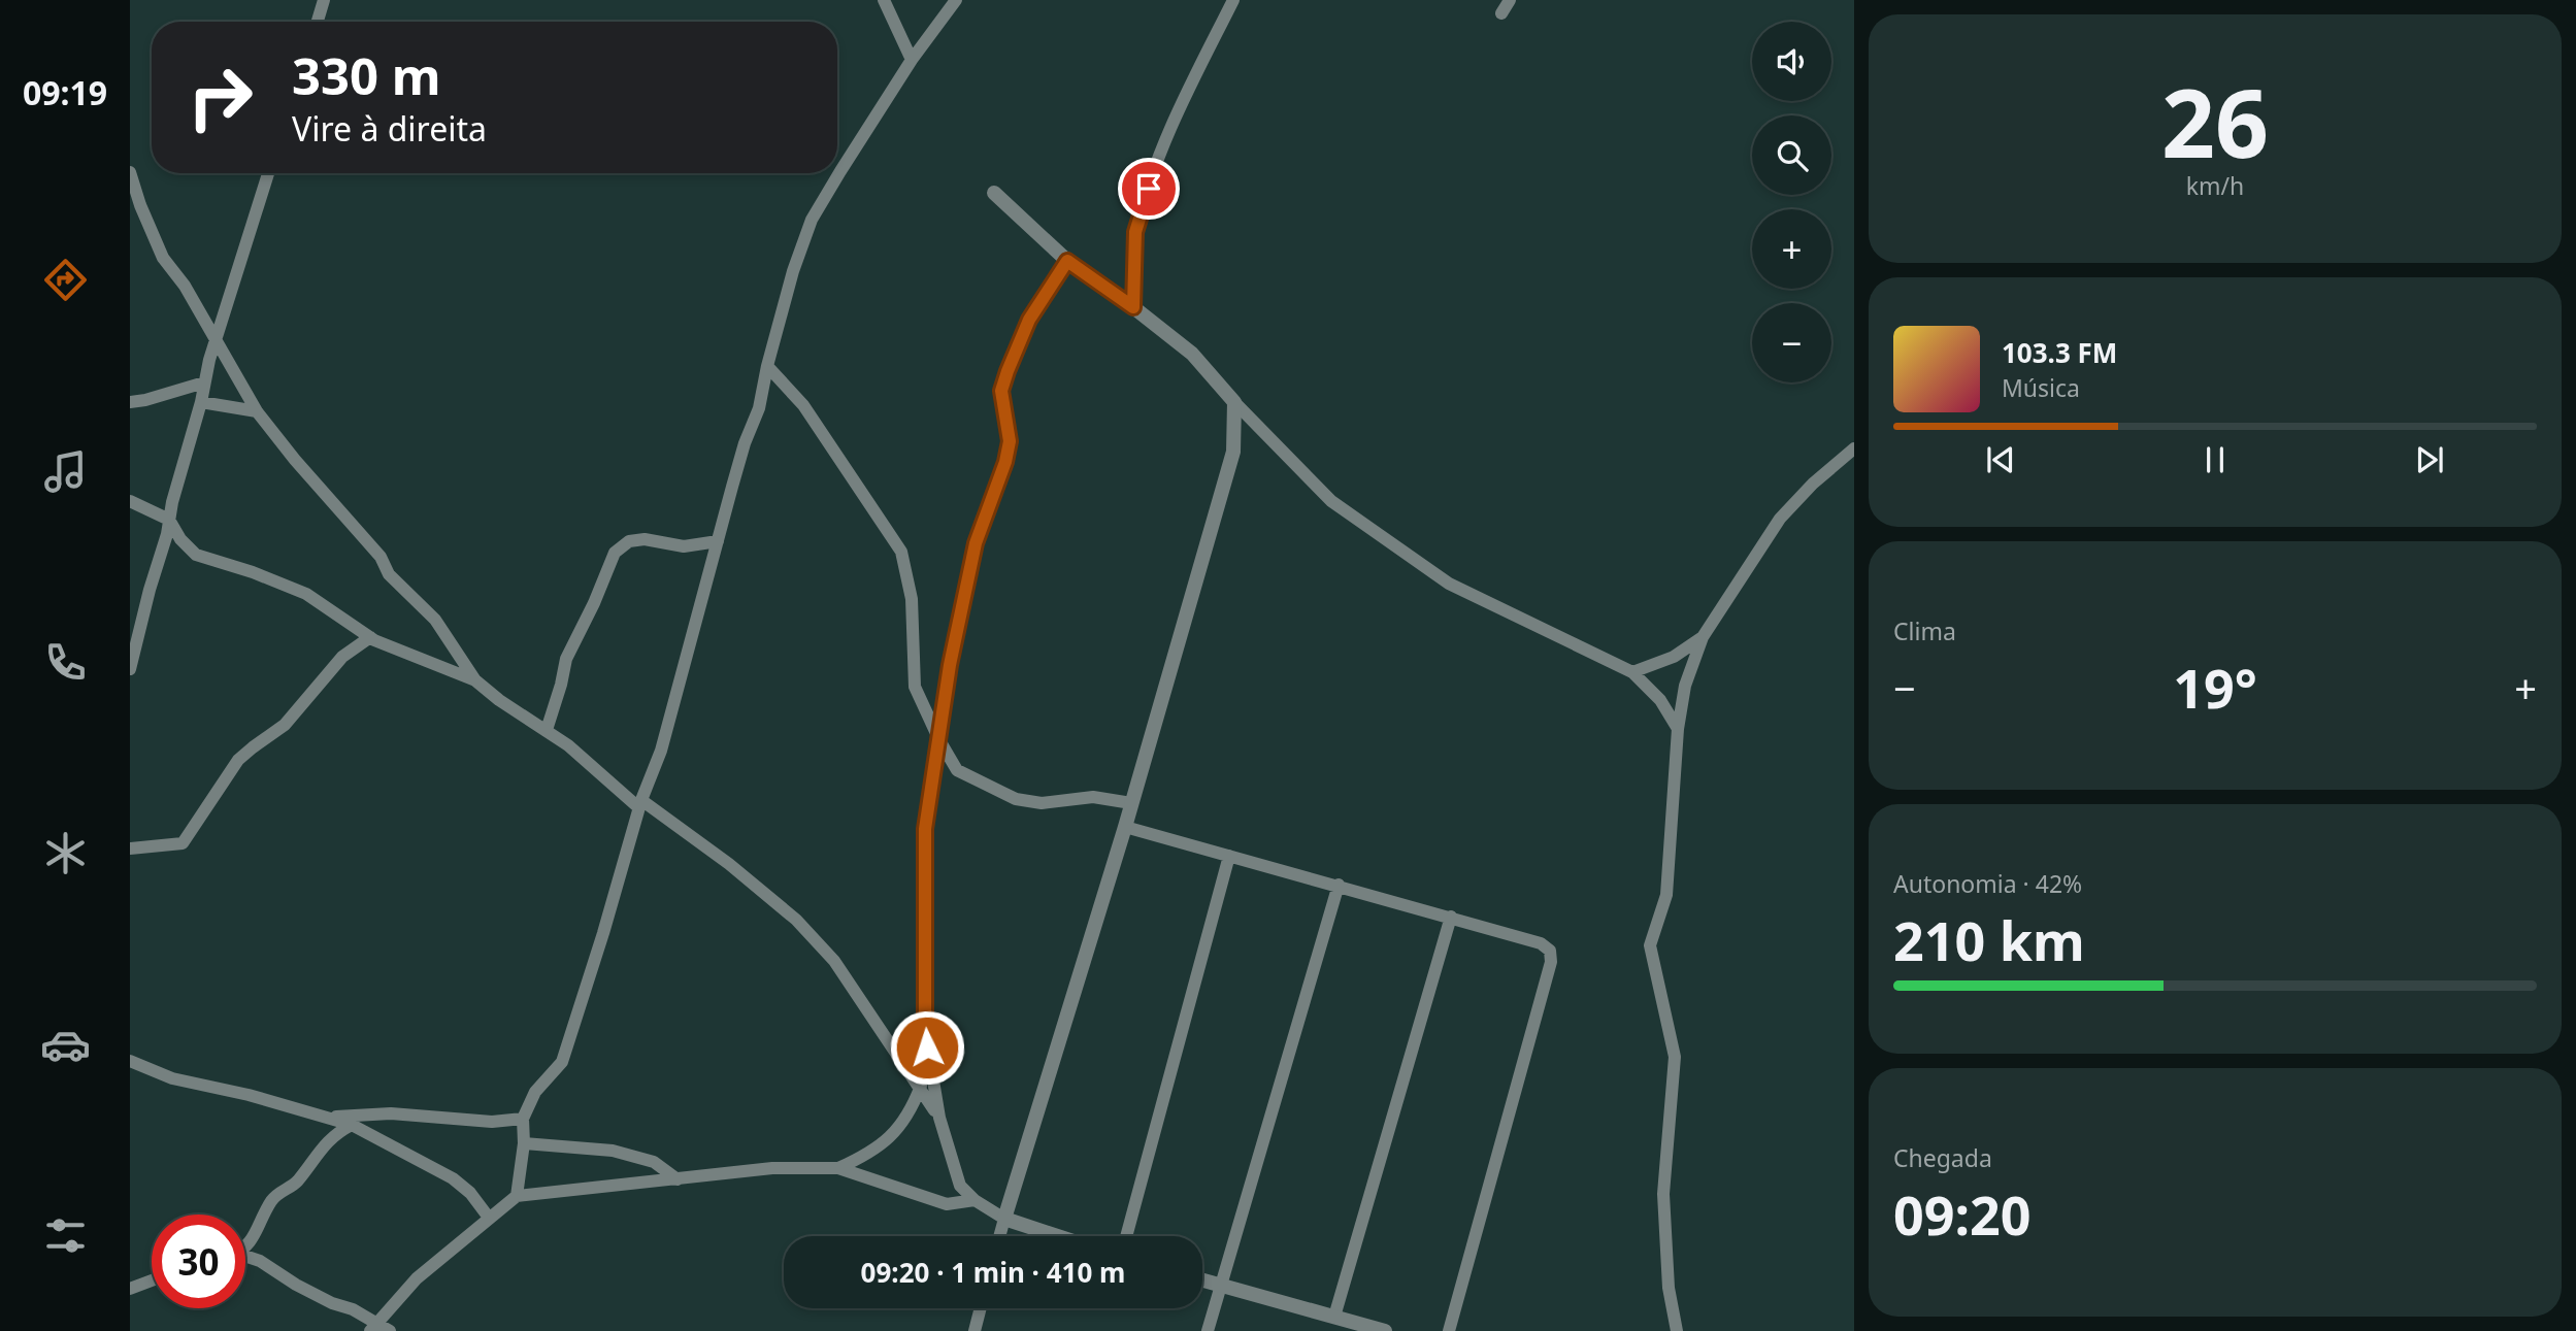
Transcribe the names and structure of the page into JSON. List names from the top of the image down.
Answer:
{
  "page": {
    "tabs": "09:19",
    "tile": [
      ["26", "km/h"],
      "Clima",
      ["Autonomia · 42%", "210 km"],
      ["Chegada", "09:20"]
    ],
    "map_buttons": ["+", "−"],
    "turn": ["330 m", "Vire à direita"],
    "song": ["103.3 FM", "Música"],
    "heat": ["−", "19°", "+"],
    "limit": "30",
    "trip": "09:20 · 1 min · 410 m"
  }
}
